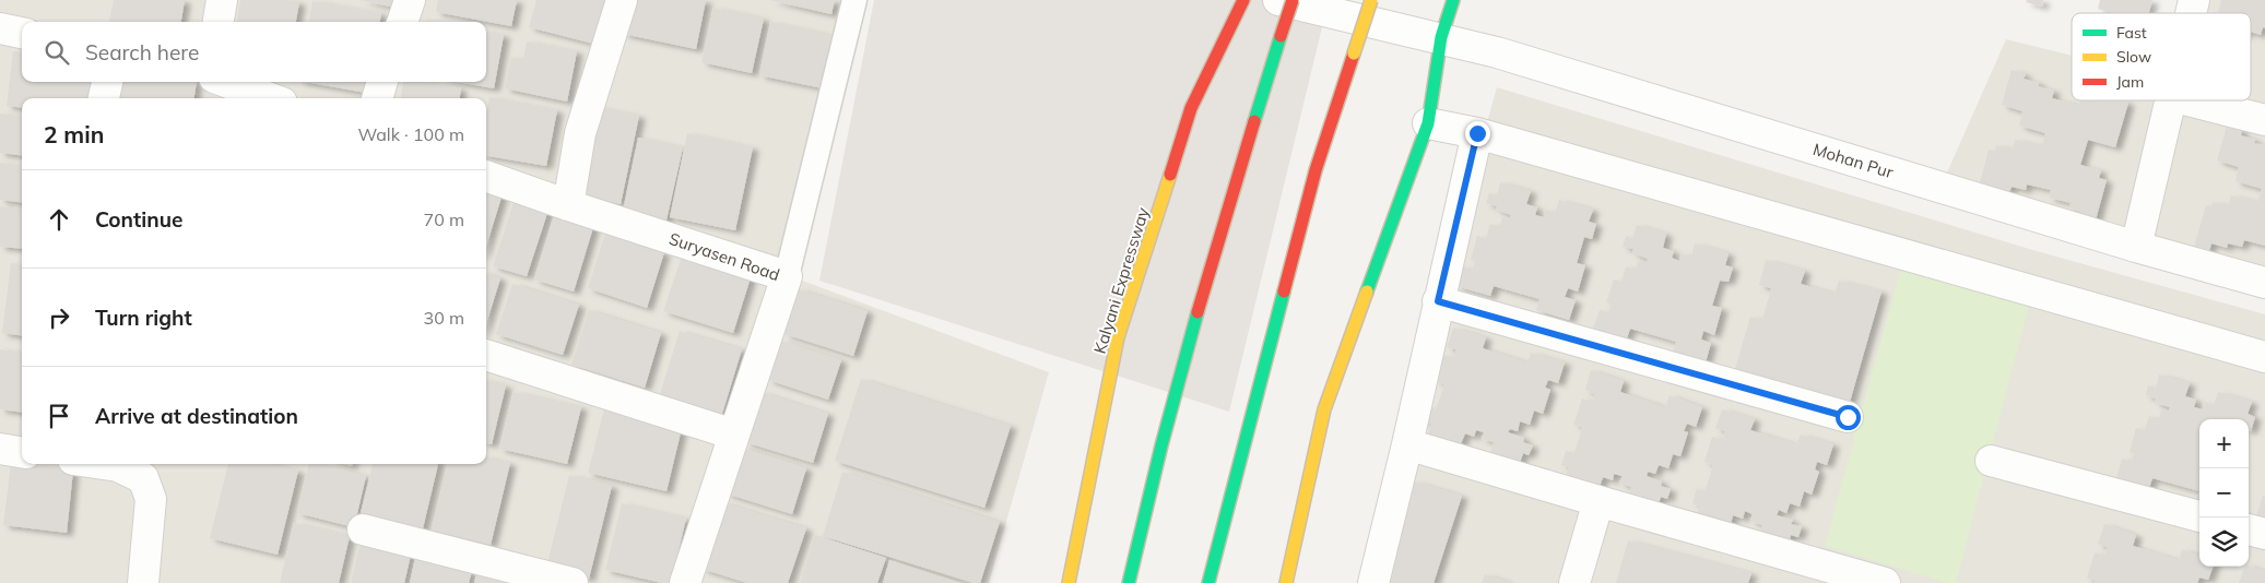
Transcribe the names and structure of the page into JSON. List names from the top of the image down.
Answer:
{
  "streets": {
    "highway": ["Kalyani Expressway"],
    "street": ["Mohan Pur", "Suryasen Road"]
  },
  "legend": ["Fast", "Slow", "Jam"],
  "page": {
    "search": "Search here",
    "heading": ["2 min", "Walk · 100 m"],
    "list": [
      ["Continue", "70 m"],
      ["Turn right", "30 m"],
      "Arrive at destination"
    ],
    "map_buttons": ["+", "−"]
  }
}
